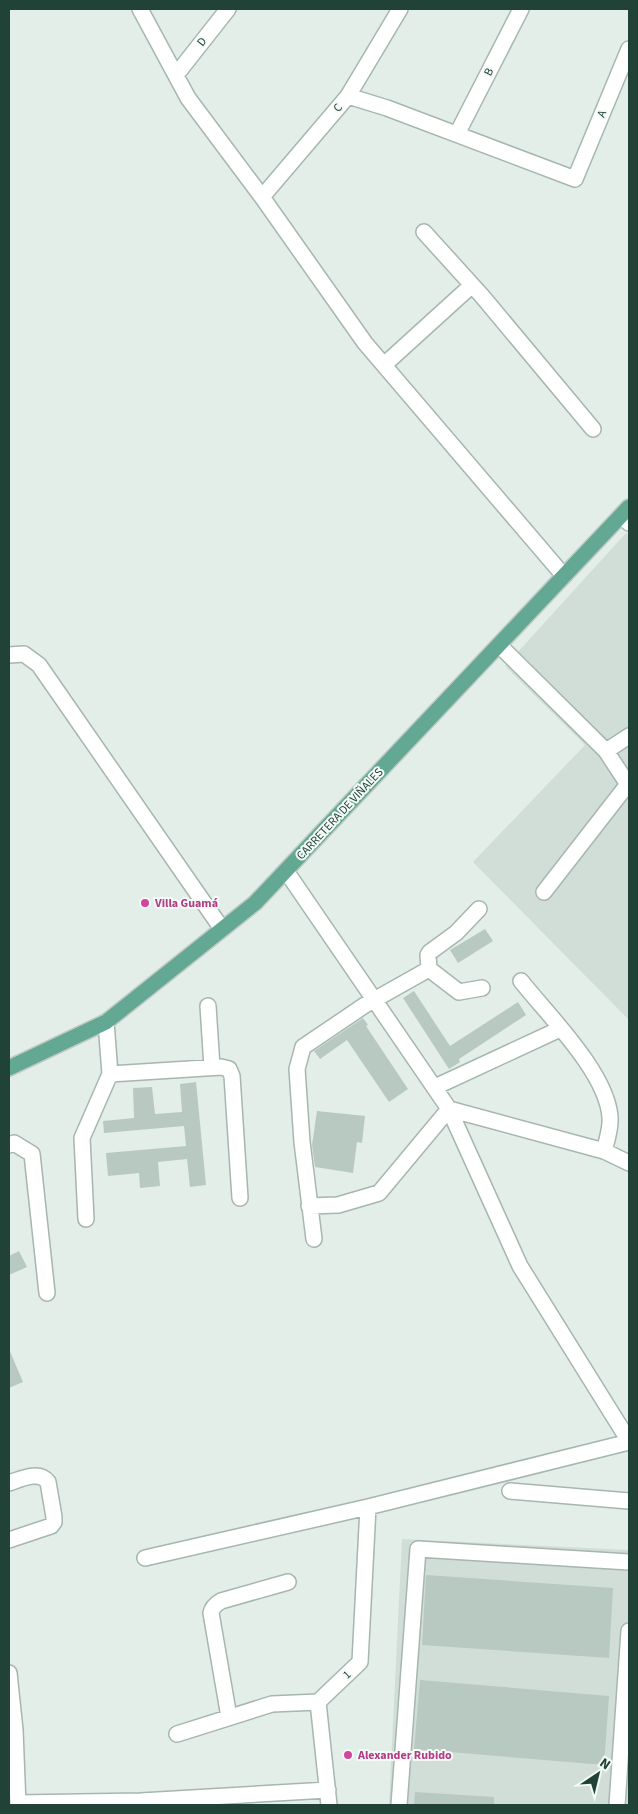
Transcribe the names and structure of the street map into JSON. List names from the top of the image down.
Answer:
{
  "streets": {
    "main road": ["CARRETERA DE VIÑALES"],
    "street": [
      "D",
      "B",
      "C",
      "A",
      "1"
    ]
  },
  "crossings": [
    ["B", "A"]
  ],
  "places": ["Villa Guamá", "Alexander Rubido"],
  "north": "top right"
}
